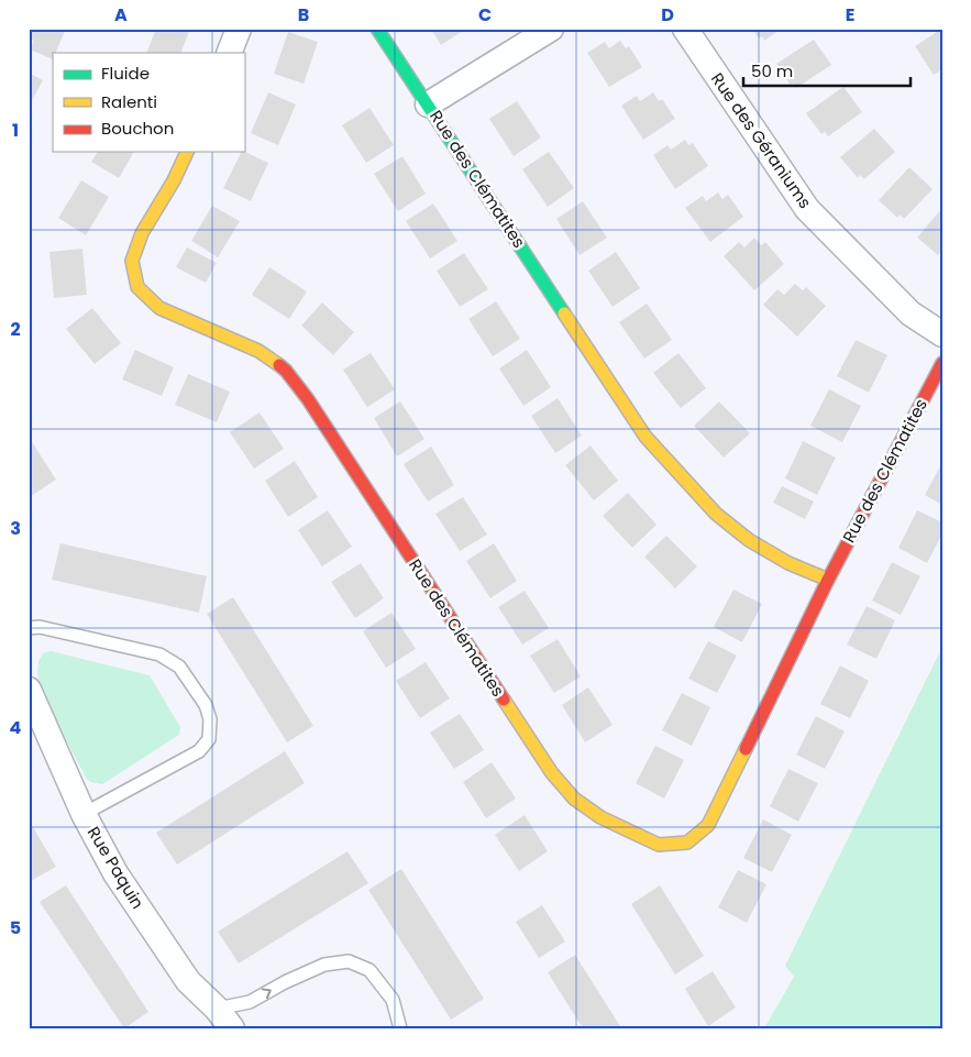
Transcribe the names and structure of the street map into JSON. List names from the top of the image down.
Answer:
{
  "streets": {
    "street": ["Rue des Géraniums", "Rue des Clématites", "Rue Paquin"]
  },
  "legend": ["Fluide", "Ralenti", "Bouchon"],
  "scale_bar": "50 m",
  "grid": {
    "columns": [
      "A",
      "B",
      "C",
      "D",
      "E"
    ],
    "rows": [
      "1",
      "2",
      "3",
      "4",
      "5"
    ]
  }
}
